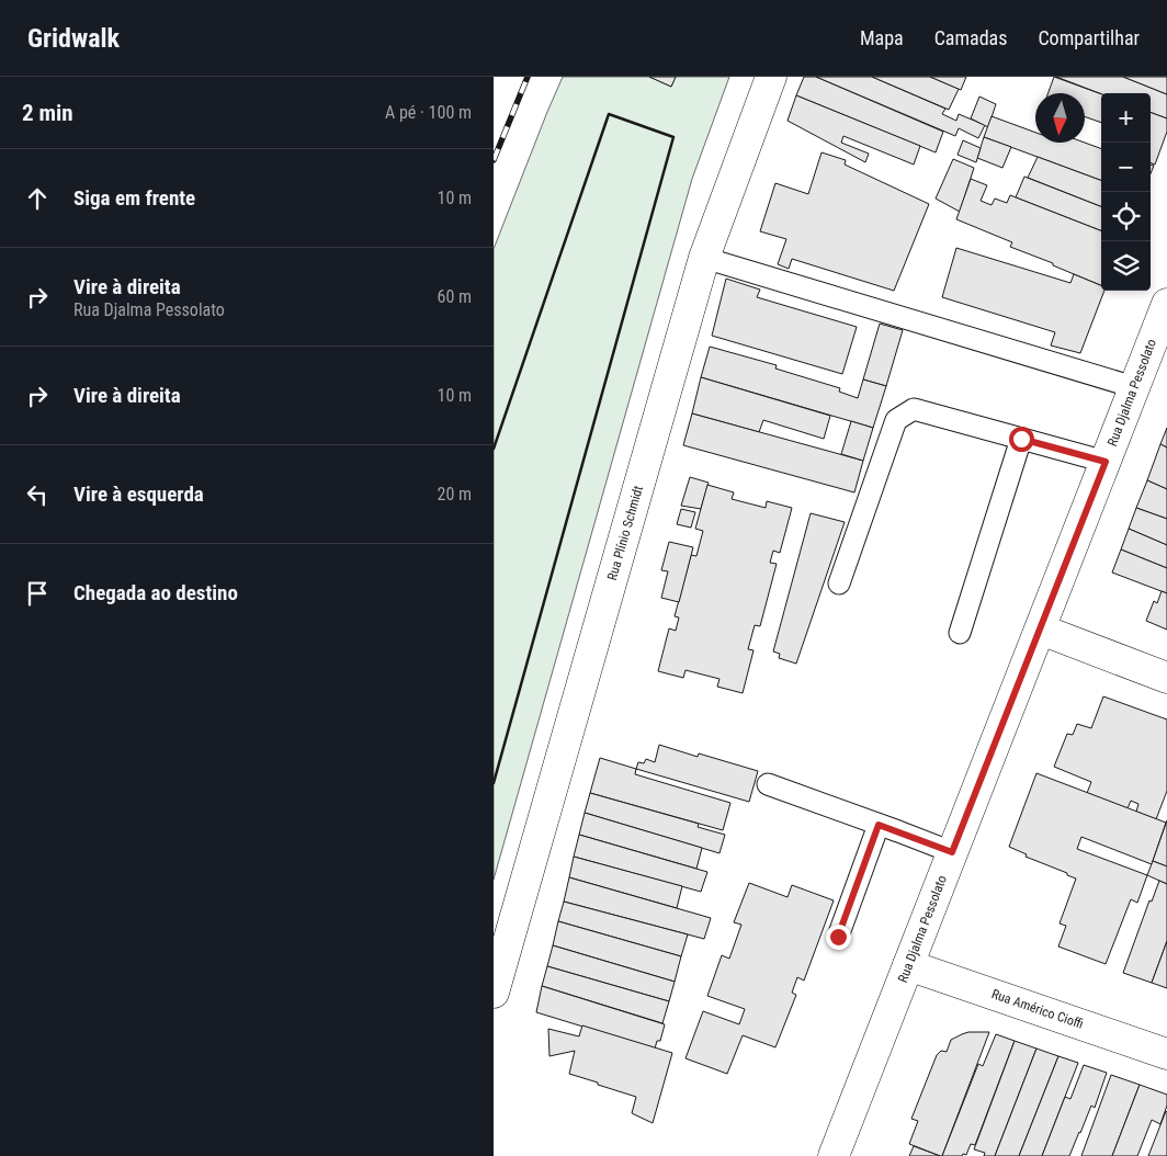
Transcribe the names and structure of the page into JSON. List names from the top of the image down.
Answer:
{
  "streets": {
    "street": ["Rua Djalma Pessolato", "Rua Plínio Schmidt", "Rua Américo Cioffi"]
  },
  "crossings": [
    ["Rua Djalma Pessolato", "Rua Américo Cioffi"]
  ],
  "north": "bottom",
  "page": {
    "header": "Gridwalk",
    "nav": ["Mapa", "Camadas", "Compartilhar"],
    "heading": ["2 min", "A pé · 100 m"],
    "map_buttons": ["+", "−"],
    "list": [
      ["Siga em frente", "10 m"],
      ["Vire à direita", "Rua Djalma Pessolato", "60 m"],
      ["Vire à direita", "10 m"],
      ["Vire à esquerda", "20 m"],
      "Chegada ao destino"
    ]
  }
}
